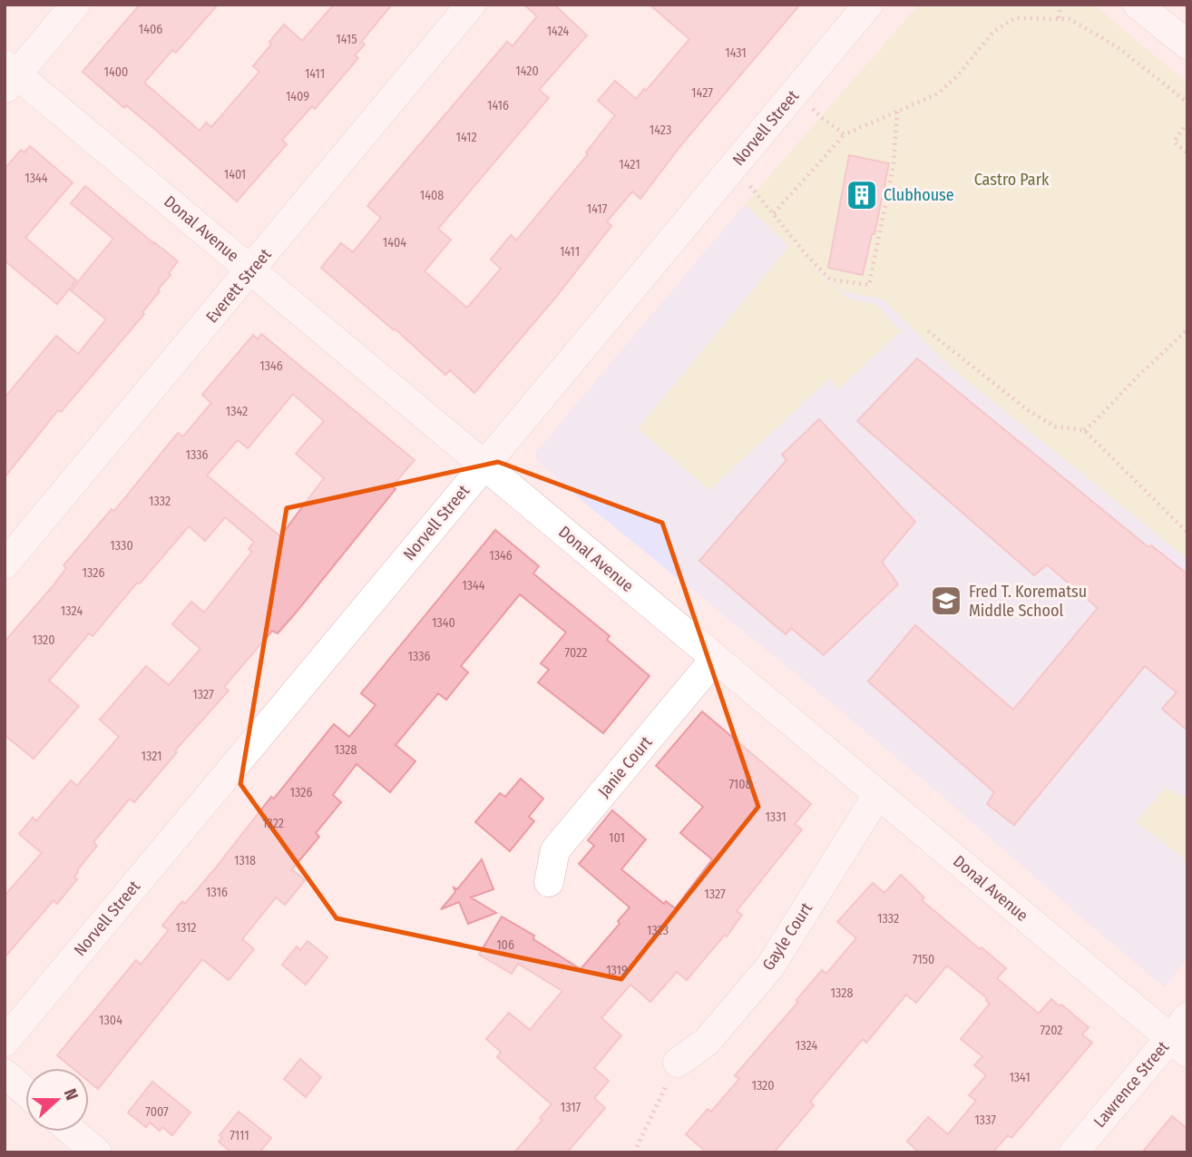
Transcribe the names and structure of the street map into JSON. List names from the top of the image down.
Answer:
{
  "streets": {
    "street": [
      "Norvell Street",
      "Donal Avenue",
      "Everett Street",
      "Janie Court",
      "Gayle Court",
      "Lawrence Street"
    ]
  },
  "crossings": [
    ["Norvell Street", "Donal Avenue"],
    ["Donal Avenue", "Everett Street"],
    ["Donal Avenue", "Janie Court"],
    ["Donal Avenue", "Gayle Court"],
    ["Donal Avenue", "Lawrence Street"]
  ],
  "parks": ["Castro Park"],
  "places": {
    "building": ["Clubhouse"],
    "school or university": ["Fred T. Korematsu Middle School"]
  },
  "house_numbers": [
    "1406",
    "1424",
    "1415",
    "1431",
    "1420",
    "1400",
    "1411",
    "1427",
    "1409",
    "1416",
    "1423",
    "1412",
    "1421",
    "1401",
    "1344",
    "1408",
    "1417",
    "1404",
    "1411",
    "1346",
    "1342",
    "1336",
    "1332",
    "1330",
    "1346",
    "1326",
    "1344",
    "1324",
    "1340",
    "1320",
    "7022",
    "1336",
    "1327",
    "1328",
    "1321",
    "7108",
    "1326",
    "1331",
    "1322",
    "101",
    "1318",
    "1316",
    "1327",
    "1332",
    "1312",
    "1323",
    "106",
    "7150",
    "1319",
    "1328",
    "1304",
    "7202",
    "1324",
    "1341",
    "1320",
    "1317",
    "7007",
    "1337",
    "7111"
  ],
  "north": "right"
}
